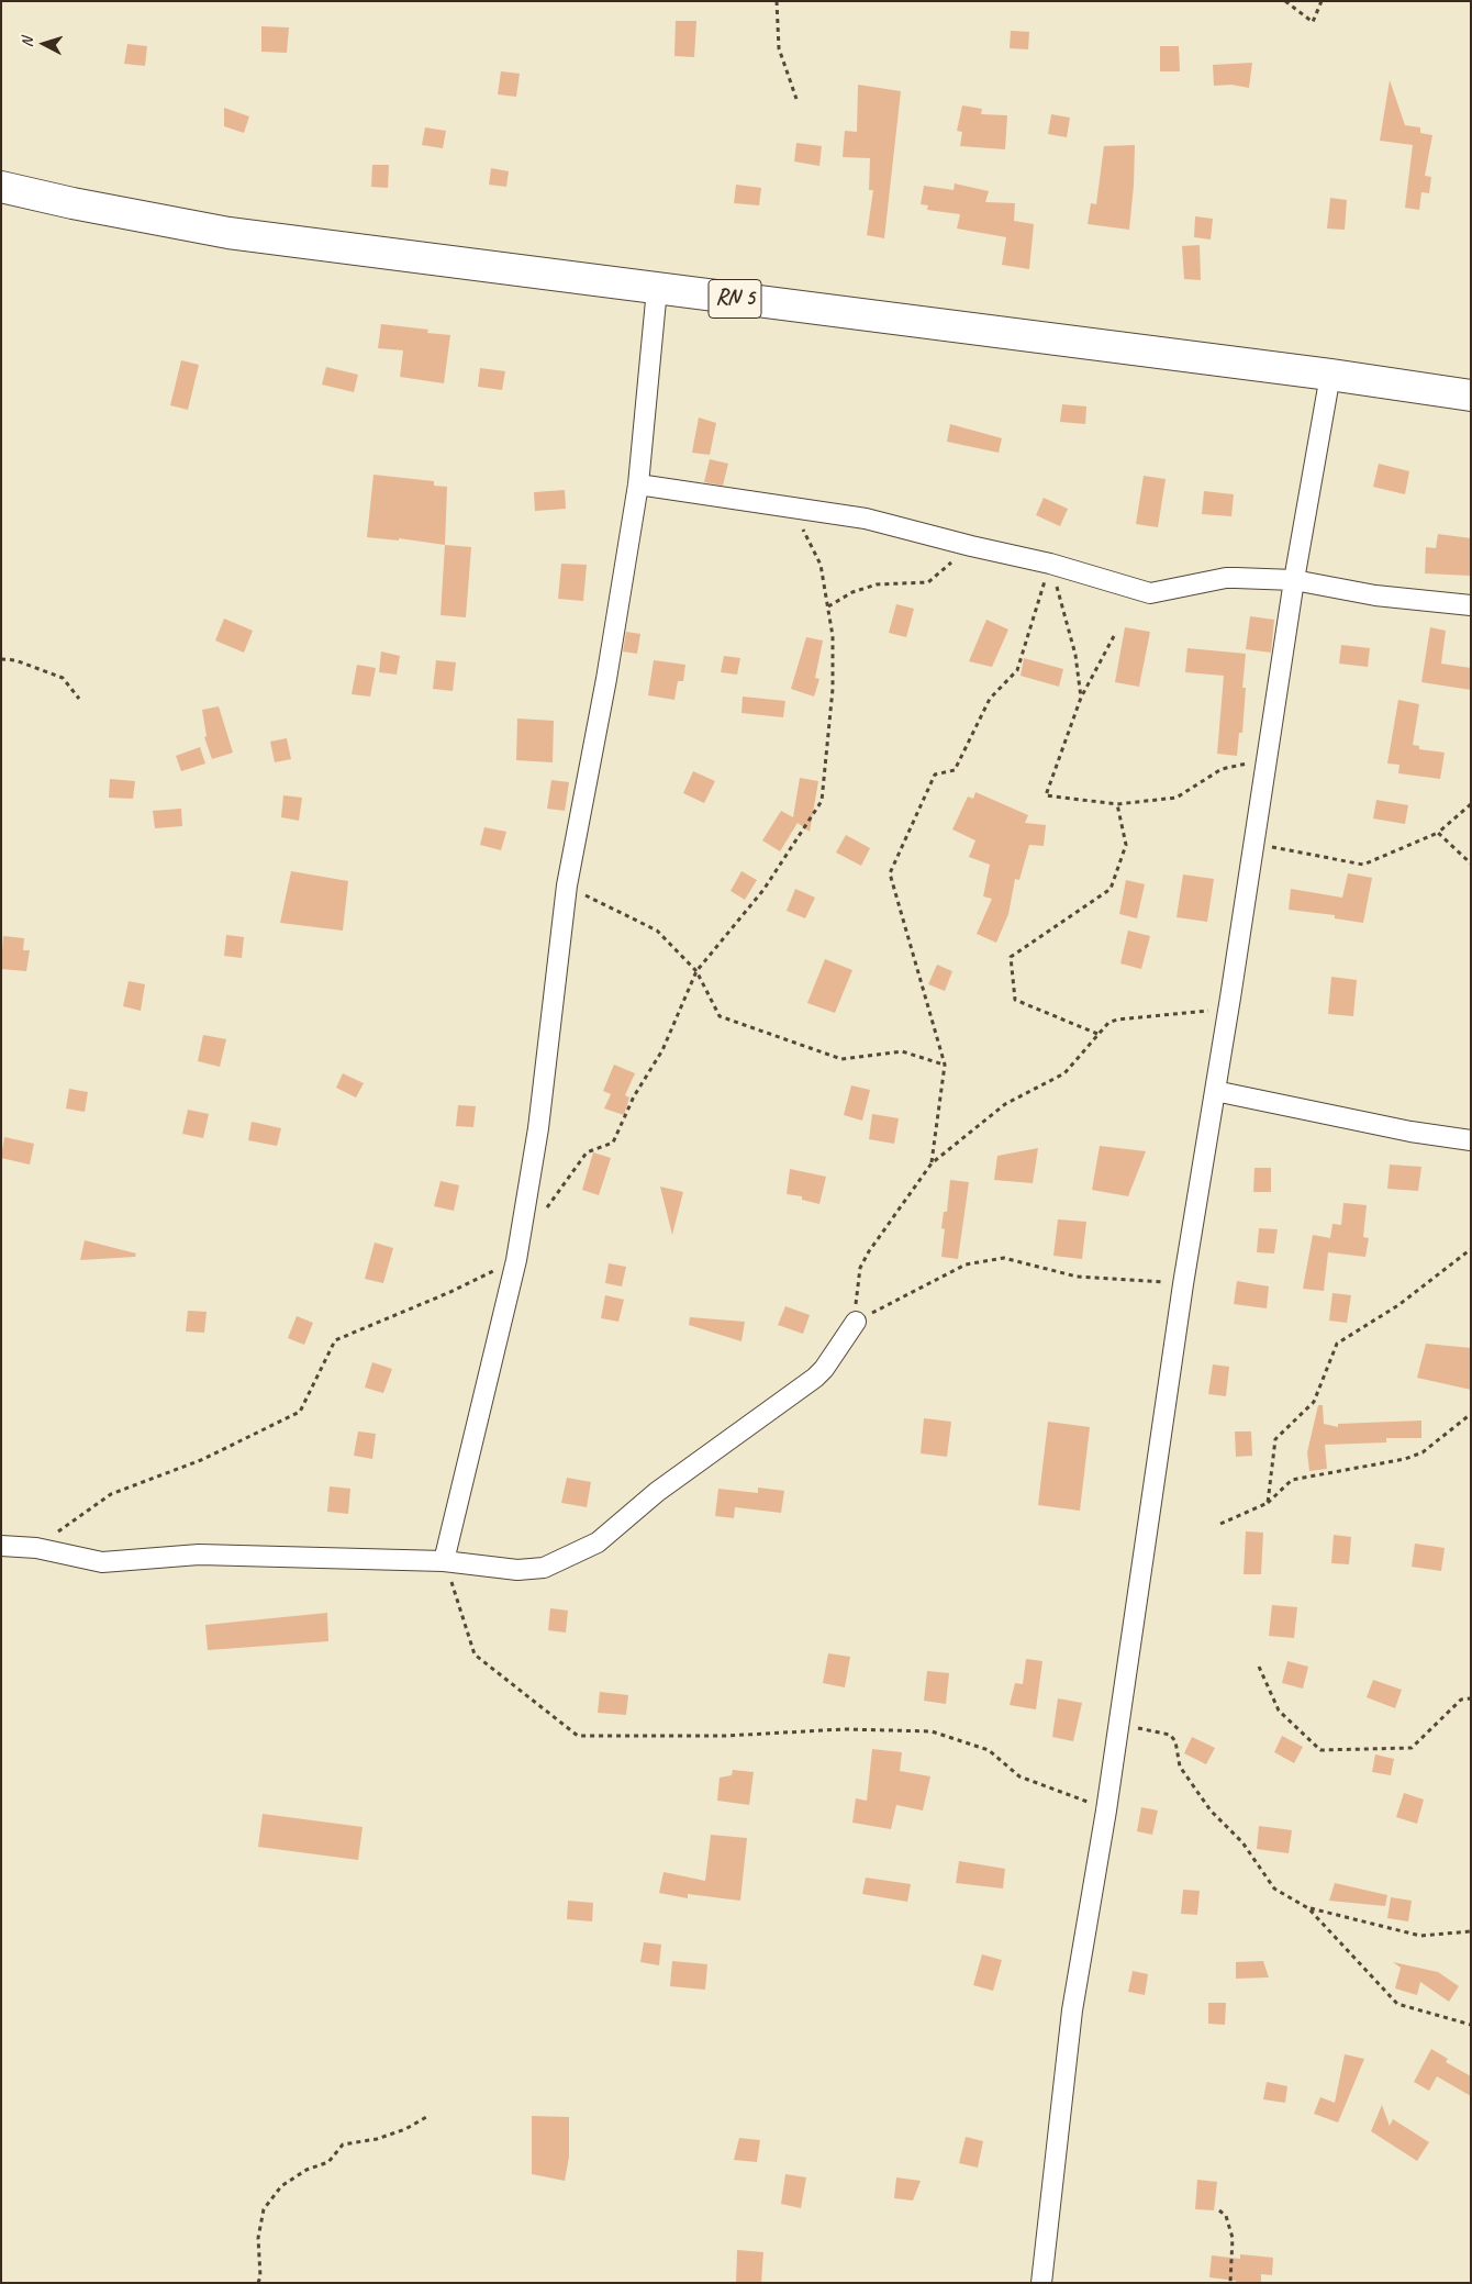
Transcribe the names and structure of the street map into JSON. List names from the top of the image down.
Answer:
{
  "streets": {
    "main road": ["RN 5"]
  },
  "north": "left"
}
